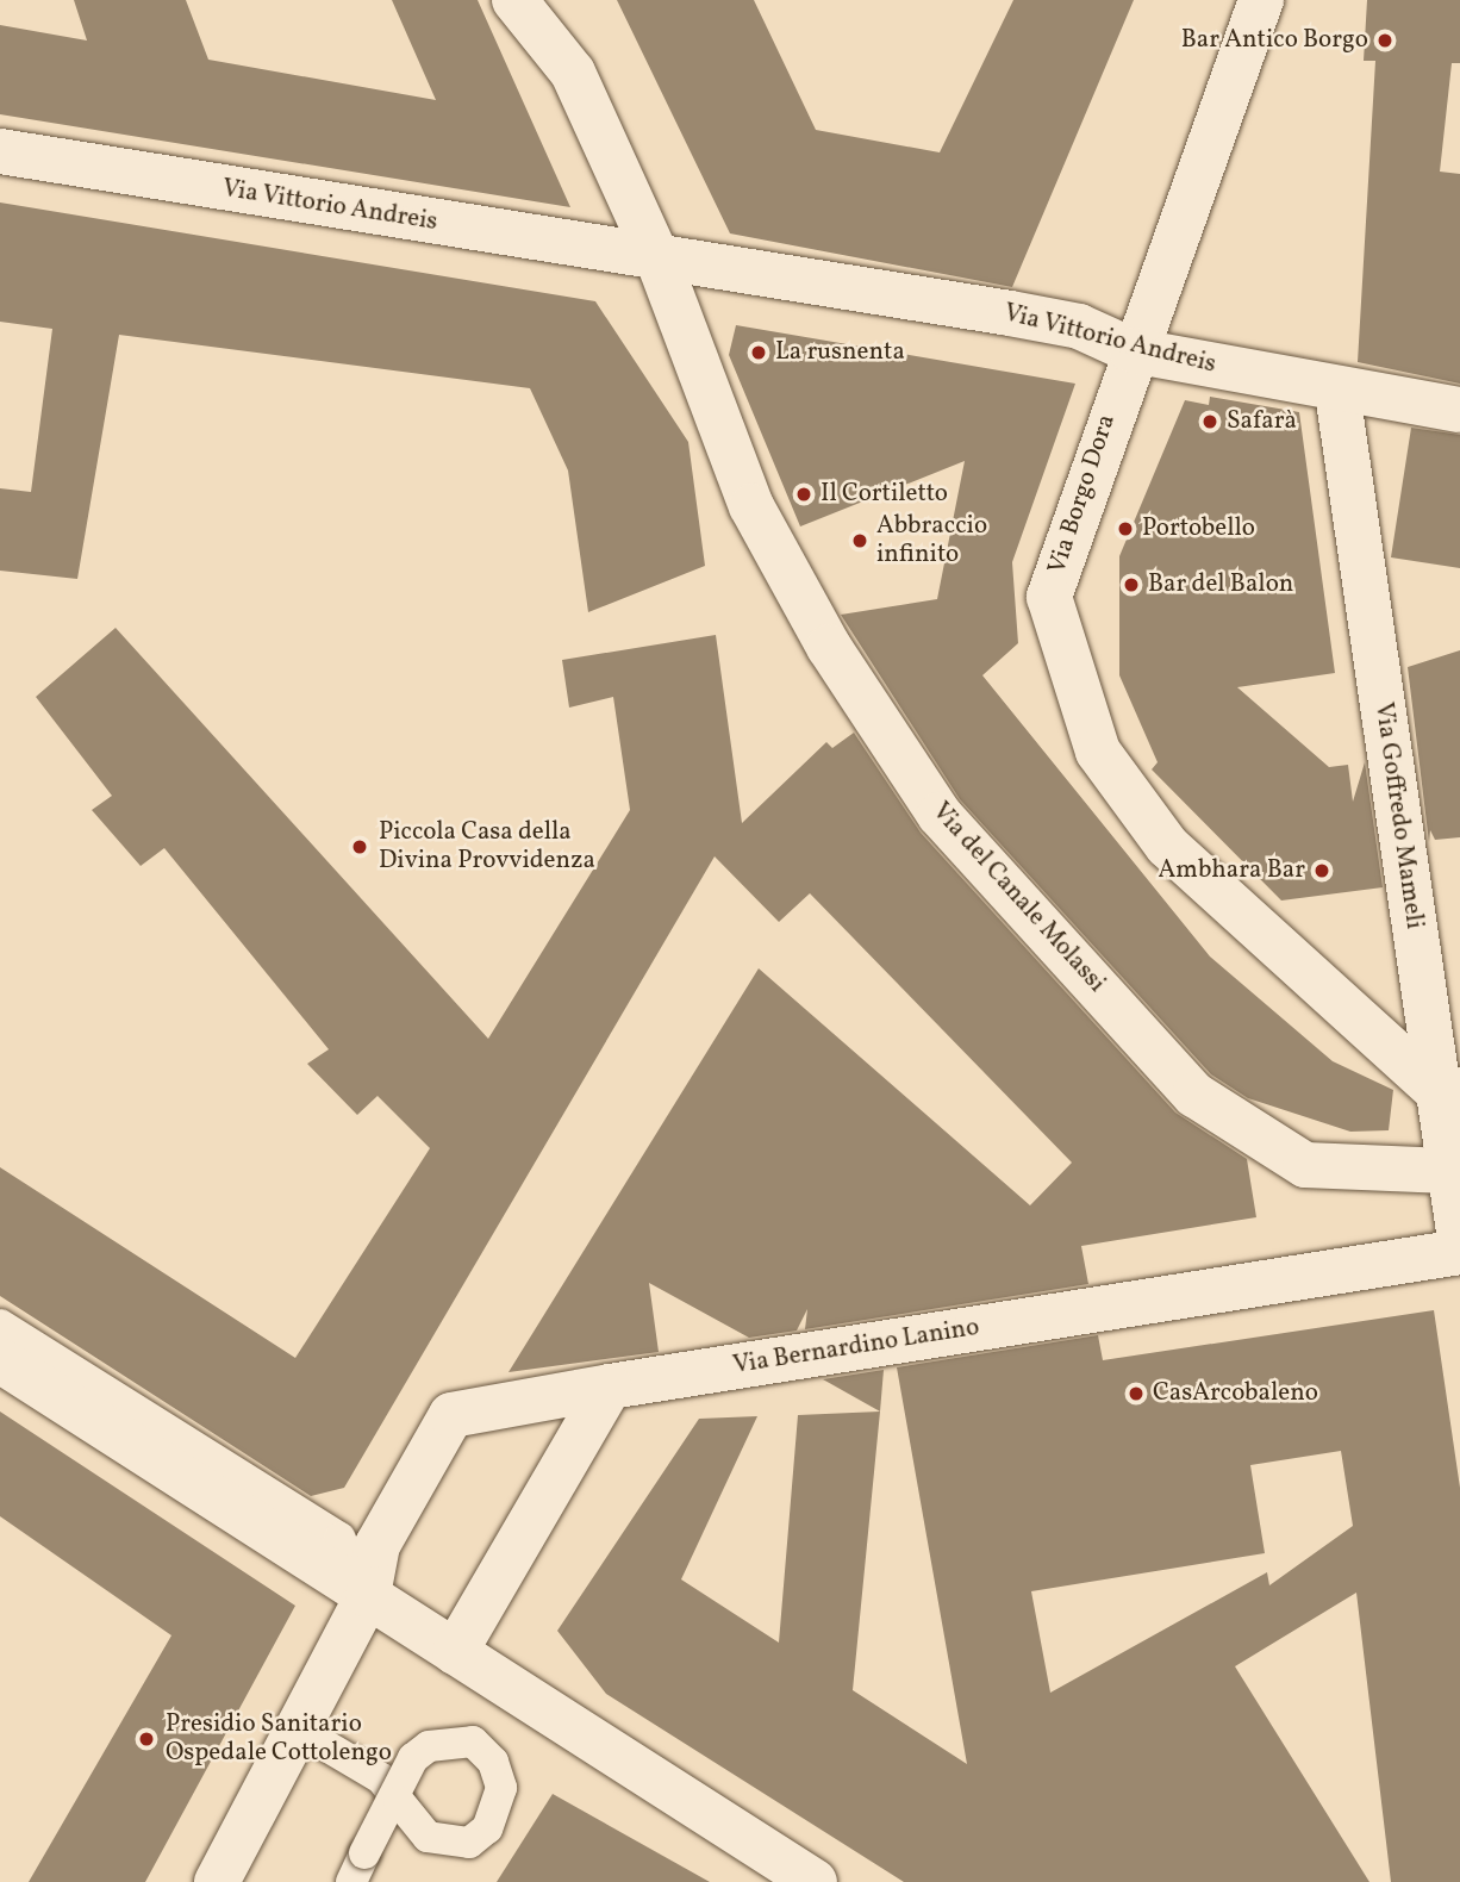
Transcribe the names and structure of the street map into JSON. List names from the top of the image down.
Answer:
{
  "streets": {
    "street": [
      "Via Vittorio Andreis",
      "Via Borgo Dora",
      "Via Goffredo Mameli",
      "Via del Canale Molassi",
      "Via Bernardino Lanino"
    ]
  },
  "crossings": [
    ["Via Vittorio Andreis", "Via Borgo Dora"],
    ["Via Vittorio Andreis", "Via Goffredo Mameli"],
    ["Via Vittorio Andreis", "Via del Canale Molassi"],
    ["Via Borgo Dora", "Via Goffredo Mameli"],
    ["Via Goffredo Mameli", "Via del Canale Molassi"]
  ],
  "places": [
    "Bar Antico Borgo",
    "La rusnenta",
    "Safarà",
    "Il Cortiletto",
    "Portobello",
    "Abbraccio infinito",
    "Bar del Balon",
    "Piccola Casa della Divina Provvidenza",
    "Ambhara Bar",
    "CasArcobaleno",
    "Presidio Sanitario Ospedale Cottolengo"
  ]
}
